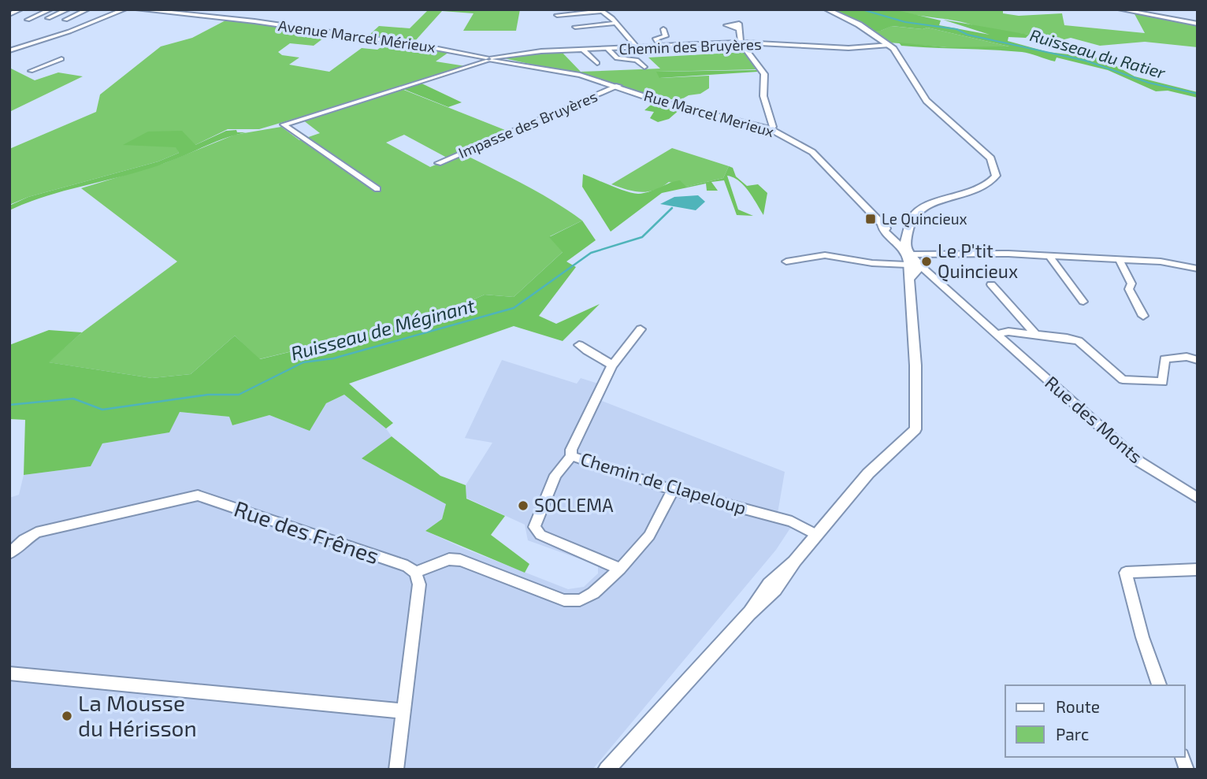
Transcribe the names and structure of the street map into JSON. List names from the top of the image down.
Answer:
{
  "streets": {
    "main road": ["Avenue Marcel Mérieux", "Rue Marcel Merieux"],
    "street": [
      "Chemin des Bruyères",
      "Impasse des Bruyères",
      "Rue des Monts",
      "Chemin de Clapeloup",
      "Rue des Frênes"
    ]
  },
  "crossings": [
    ["Avenue Marcel Mérieux", "Chemin des Bruyères"],
    ["Avenue Marcel Mérieux", "Rue Marcel Merieux"],
    ["Chemin des Bruyères", "Rue Marcel Merieux"],
    ["Rue Marcel Merieux", "Impasse des Bruyères"],
    ["Rue Marcel Merieux", "Rue des Monts"],
    ["Rue Marcel Merieux", "Chemin de Clapeloup"]
  ],
  "water": ["Ruisseau du Ratier", "Ruisseau de Méginant"],
  "places": {
    "transit": ["Le Quincieux"],
    "other": ["Le P'tit Quincieux", "SOCLEMA", "La Mousse du Hérisson"]
  },
  "legend": ["Route", "Parc"]
}
